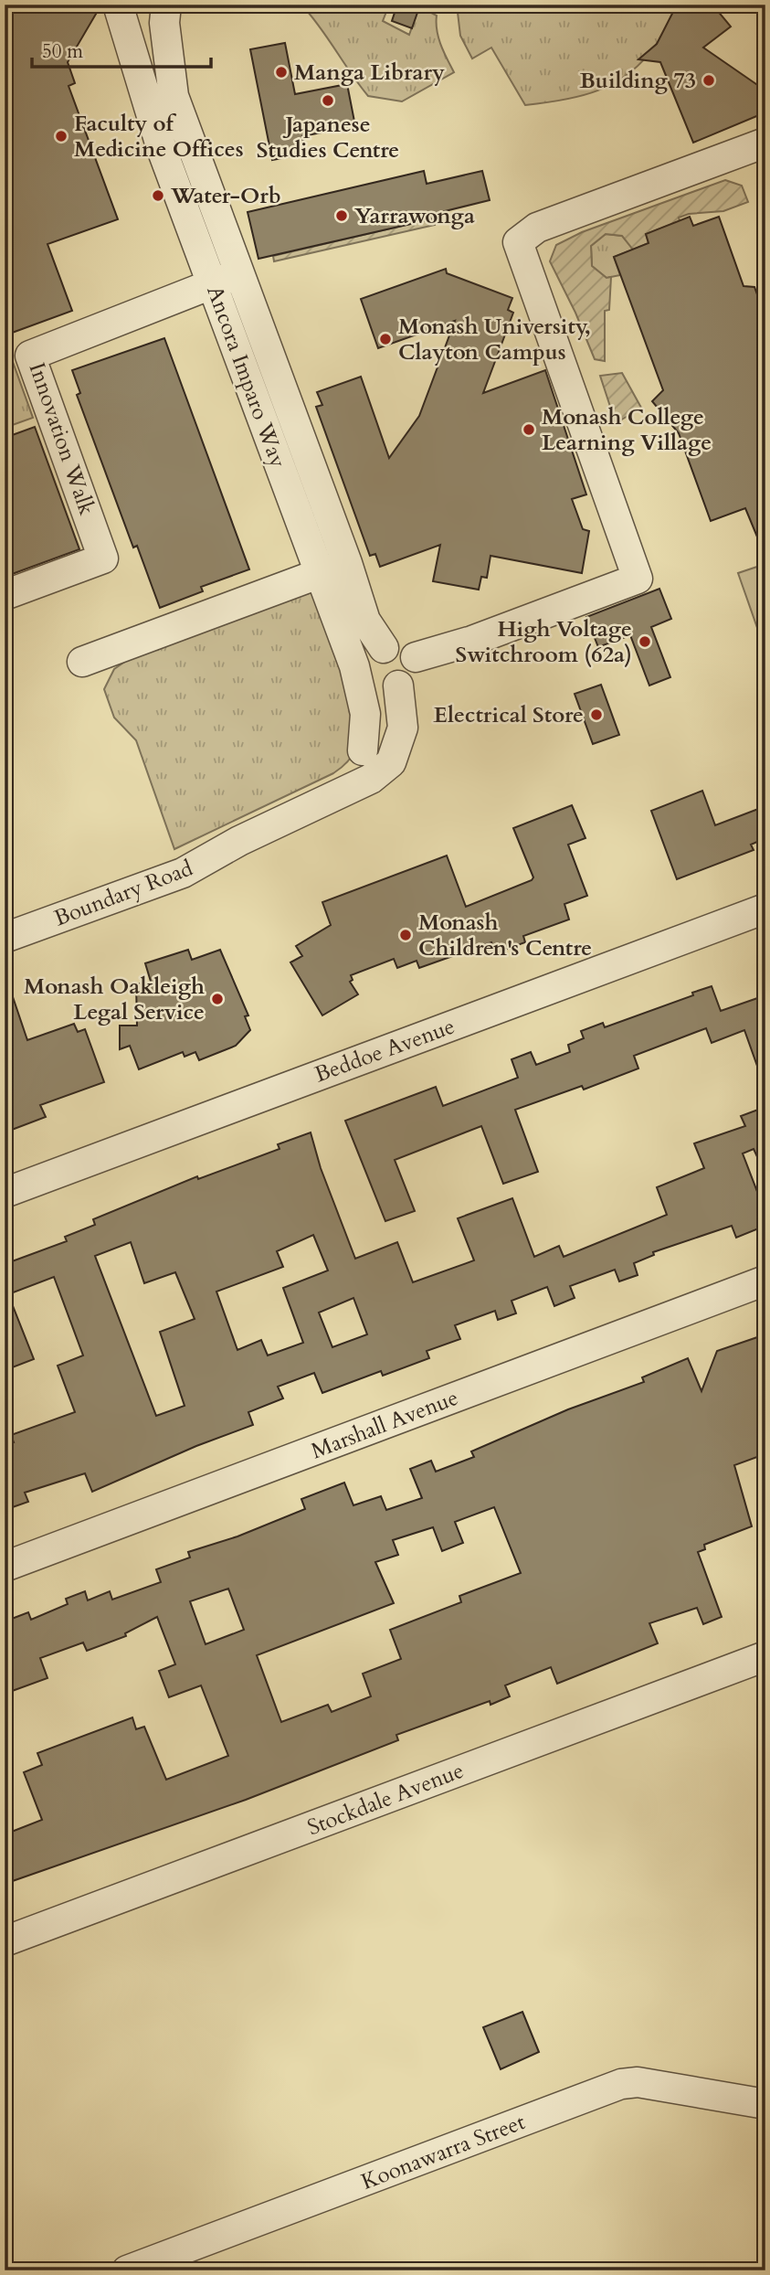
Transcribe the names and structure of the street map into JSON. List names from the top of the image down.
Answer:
{
  "streets": {
    "street": [
      "Ancora Imparo Way",
      "Innovation Walk",
      "Boundary Road",
      "Beddoe Avenue",
      "Marshall Avenue",
      "Stockdale Avenue",
      "Koonawarra Street"
    ]
  },
  "crossings": [
    ["Ancora Imparo Way", "Innovation Walk"],
    ["Ancora Imparo Way", "Boundary Road"]
  ],
  "places": [
    "Manga Library",
    "Building 73",
    "Japanese Studies Centre",
    "Faculty of Medicine Offices",
    "Water-Orb",
    "Yarrawonga",
    "Monash University, Clayton Campus",
    "Monash College Learning Village",
    "High Voltage Switchroom (62a)",
    "Electrical Store",
    "Monash Children's Centre",
    "Monash Oakleigh Legal Service"
  ],
  "scale_bar": "50 m"
}
